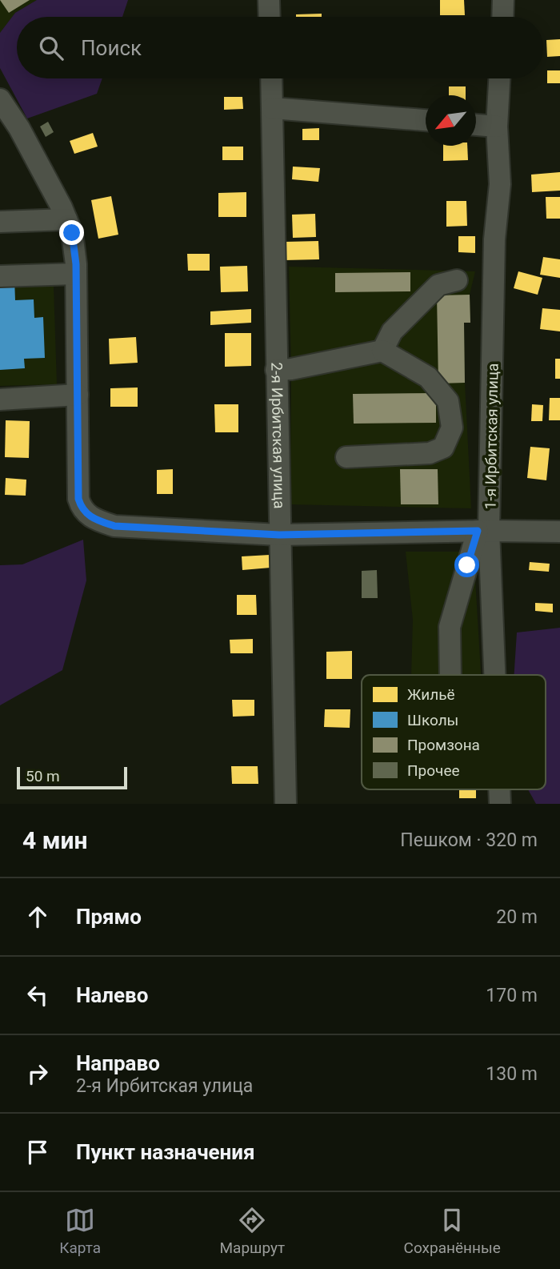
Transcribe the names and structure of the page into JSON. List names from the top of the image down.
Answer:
{
  "streets": {
    "street": ["2-я Ирбитская улица", "1-я Ирбитская улица"]
  },
  "legend": [
    "Жильё",
    "Школы",
    "Промзона",
    "Прочее"
  ],
  "scale_bar": "50 m",
  "north": "bottom left",
  "page": {
    "search": "Поиск",
    "scale": "50 m",
    "heading": ["4 мин", "Пешком · 320 m"],
    "list": [
      ["Прямо", "20 m"],
      ["Налево", "170 m"],
      ["Направо", "2-я Ирбитская улица", "130 m"],
      "Пункт назначения"
    ],
    "nav": ["Карта", "Маршрут", "Сохранённые"]
  }
}
